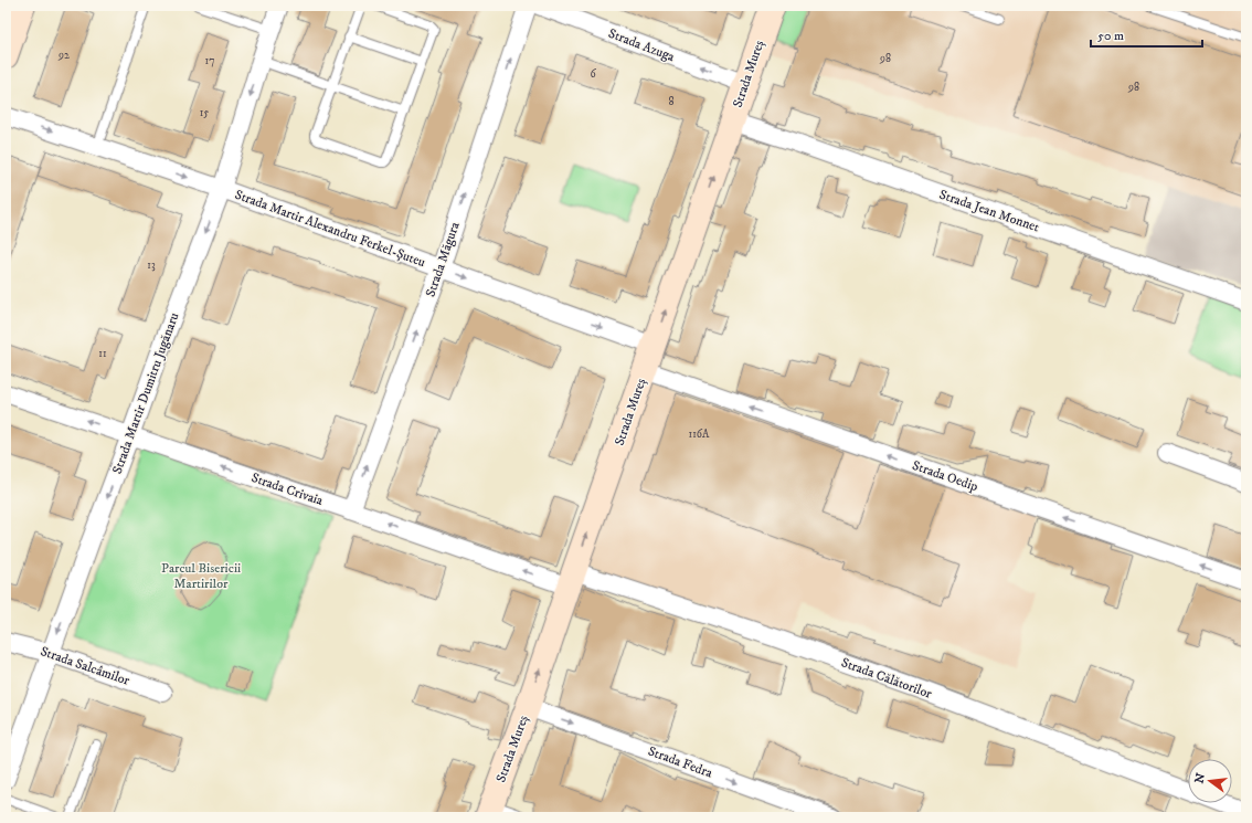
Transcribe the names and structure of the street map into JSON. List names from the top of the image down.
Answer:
{
  "streets": {
    "street": [
      "Strada Azuga",
      "Strada Mureș",
      "Strada Jean Monnet",
      "Strada Martir Alexandru Ferkel-Șuteu",
      "Strada Măgura",
      "Strada Martir Dumitru Jugănaru",
      "Strada Oedip",
      "Strada Crivaia",
      "Strada Salcâmilor",
      "Strada Călătorilor",
      "Strada Fedra"
    ]
  },
  "crossings": [
    ["Strada Azuga", "Strada Mureș"],
    ["Strada Mureș", "Strada Jean Monnet"],
    ["Strada Mureș", "Strada Martir Alexandru Ferkel-Șuteu"],
    ["Strada Mureș", "Strada Oedip"],
    ["Strada Mureș", "Strada Crivaia"],
    ["Strada Mureș", "Strada Călătorilor"],
    ["Strada Mureș", "Strada Fedra"],
    ["Strada Martir Alexandru Ferkel-Șuteu", "Strada Măgura"],
    ["Strada Martir Alexandru Ferkel-Șuteu", "Strada Martir Dumitru Jugănaru"],
    ["Strada Măgura", "Strada Crivaia"],
    ["Strada Martir Dumitru Jugănaru", "Strada Crivaia"],
    ["Strada Martir Dumitru Jugănaru", "Strada Salcâmilor"],
    ["Strada Crivaia", "Strada Călătorilor"]
  ],
  "one_way": [
    "Strada Azuga",
    "Strada Mureș",
    "Strada Martir Alexandru Ferkel-Șuteu",
    "Strada Măgura",
    "Strada Martir Dumitru Jugănaru",
    "Strada Oedip",
    "Strada Crivaia",
    "Strada Fedra"
  ],
  "parks": ["Parcul Bisericii Martirilor"],
  "house_numbers": [
    "92",
    "98",
    "17",
    "6",
    "98",
    "8",
    "15",
    "13",
    "11",
    "116A"
  ],
  "scale_bar": "50 m",
  "north": "left"
}
